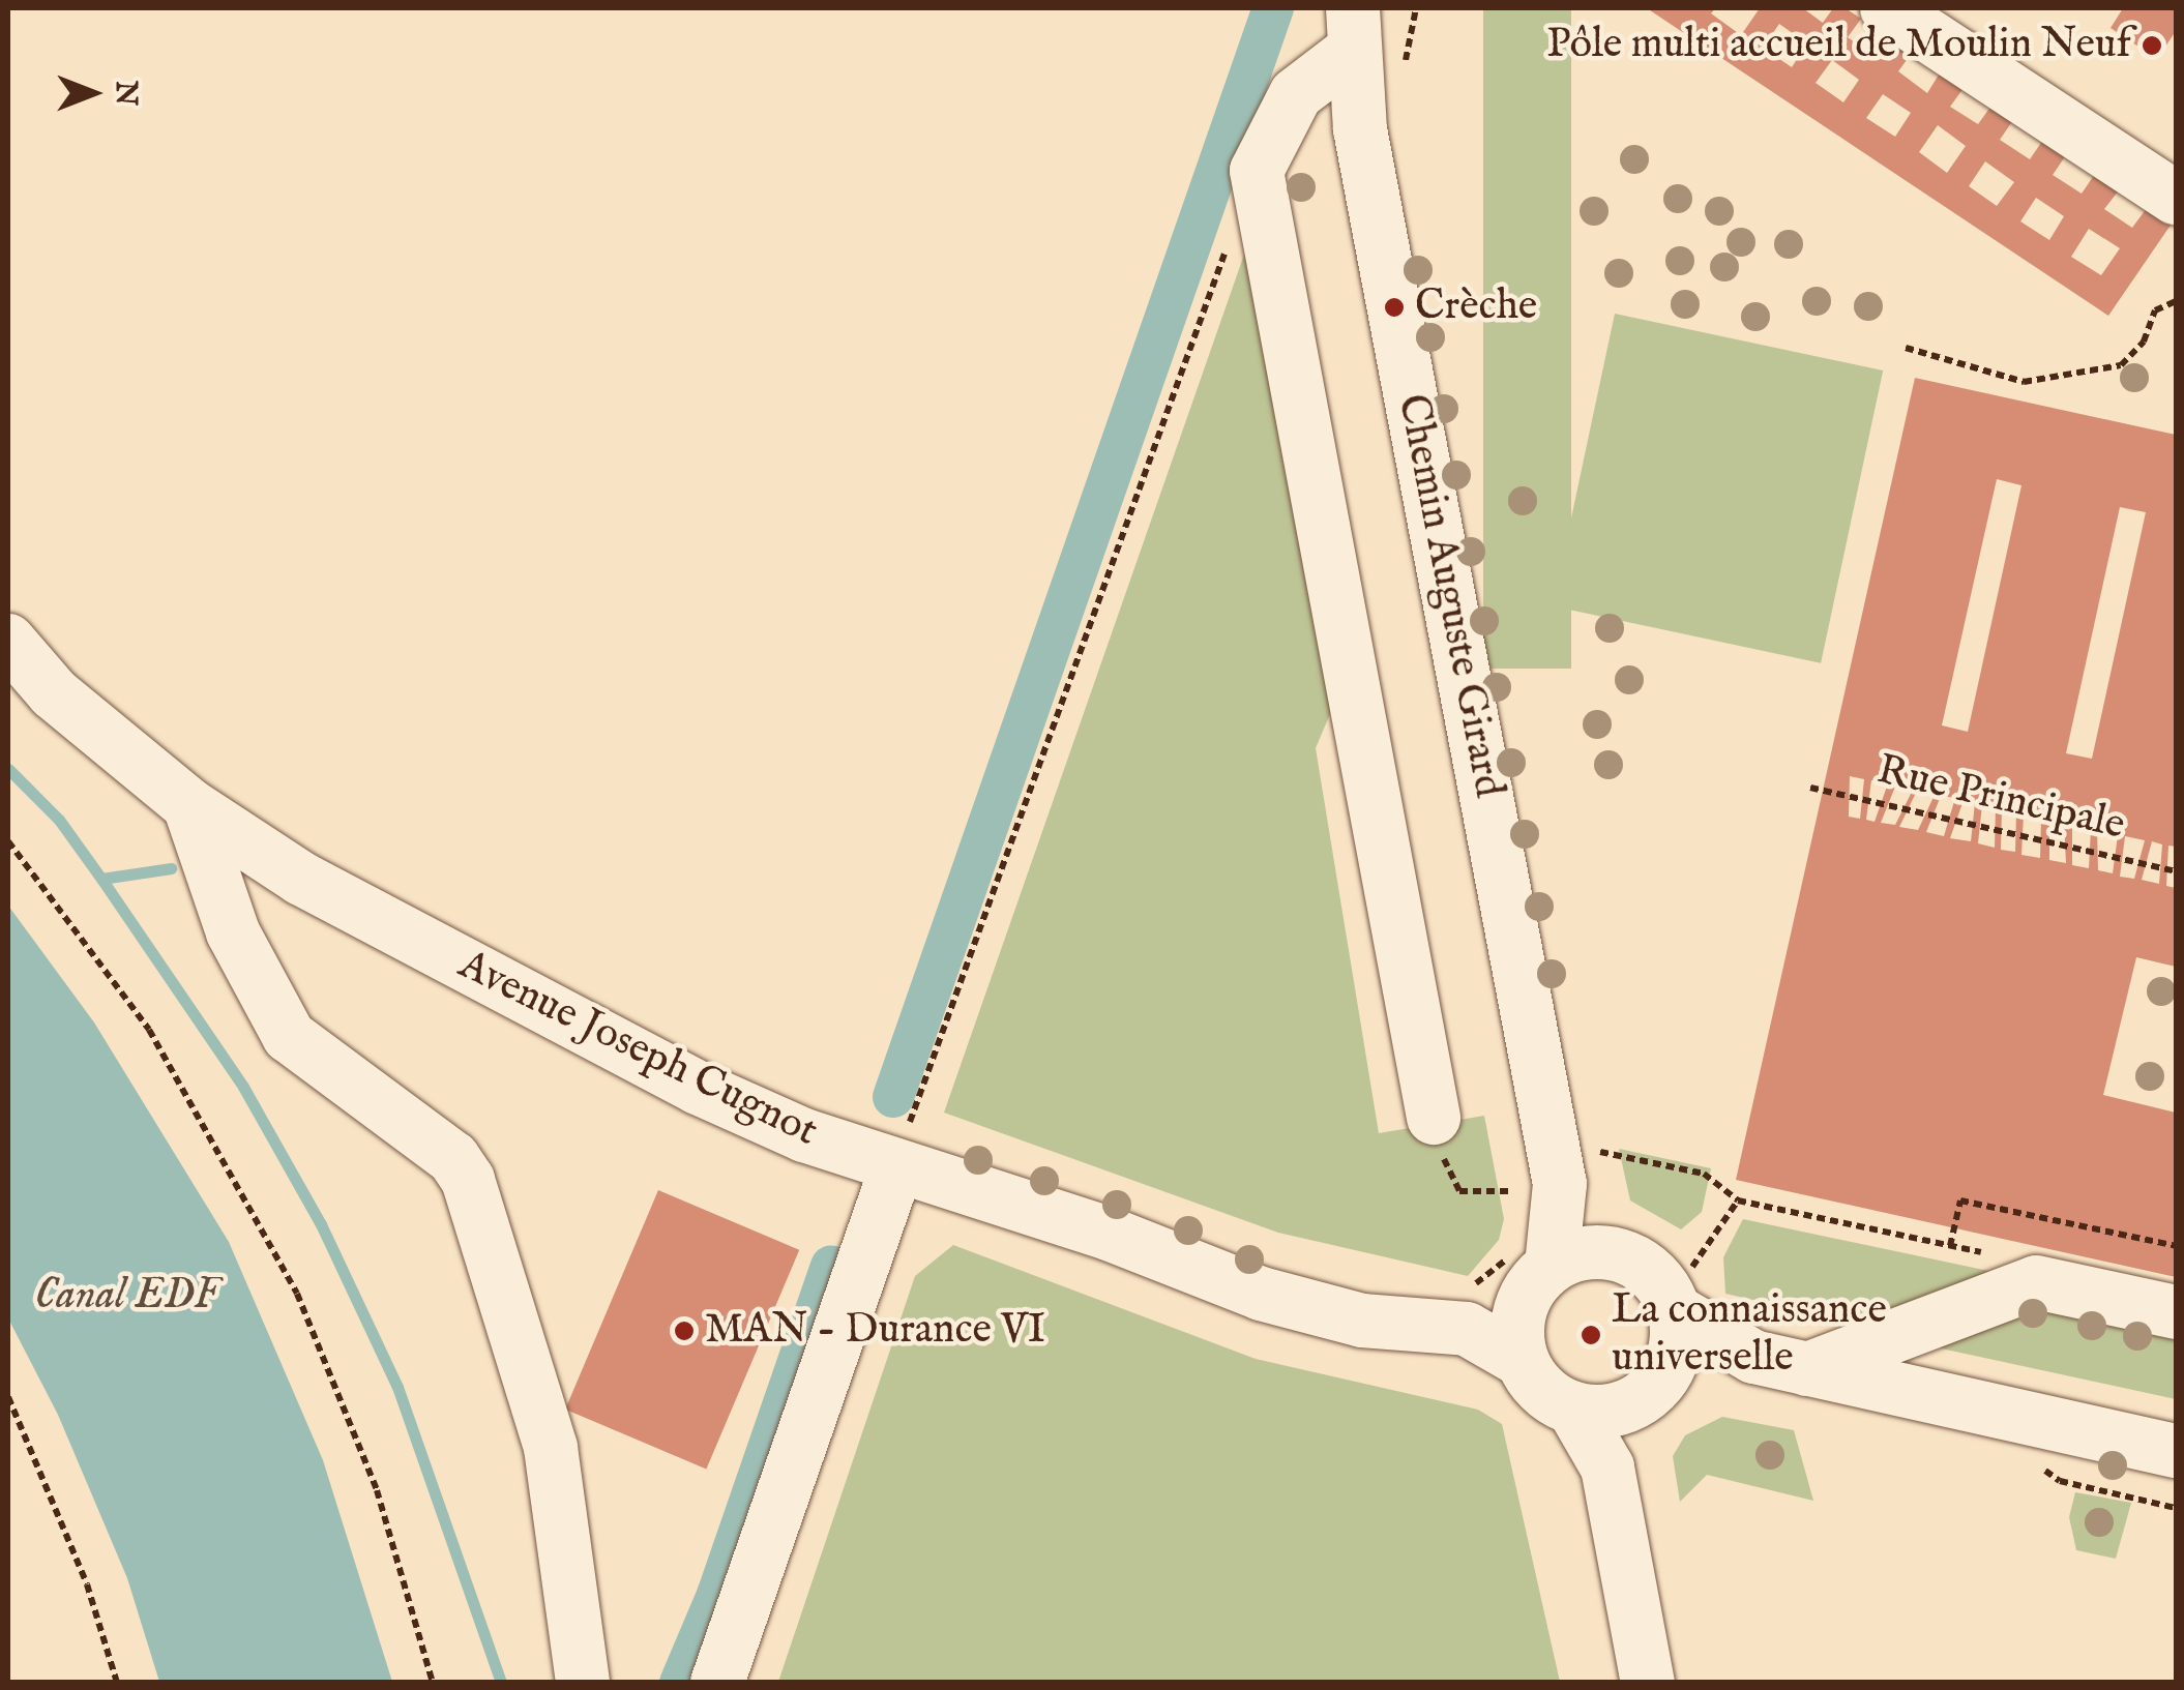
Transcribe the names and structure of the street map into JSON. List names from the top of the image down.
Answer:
{
  "streets": {
    "street": ["Chemin Auguste Girard", "Avenue Joseph Cugnot"],
    "path": ["Rue Principale"]
  },
  "crossings": [
    ["Chemin Auguste Girard", "Avenue Joseph Cugnot"]
  ],
  "water": ["Canal EDF"],
  "places": [
    "Pôle multi accueil de Moulin Neuf",
    "Crèche",
    "MAN - Durance VI",
    "La connaissance universelle"
  ],
  "north": "right"
}
